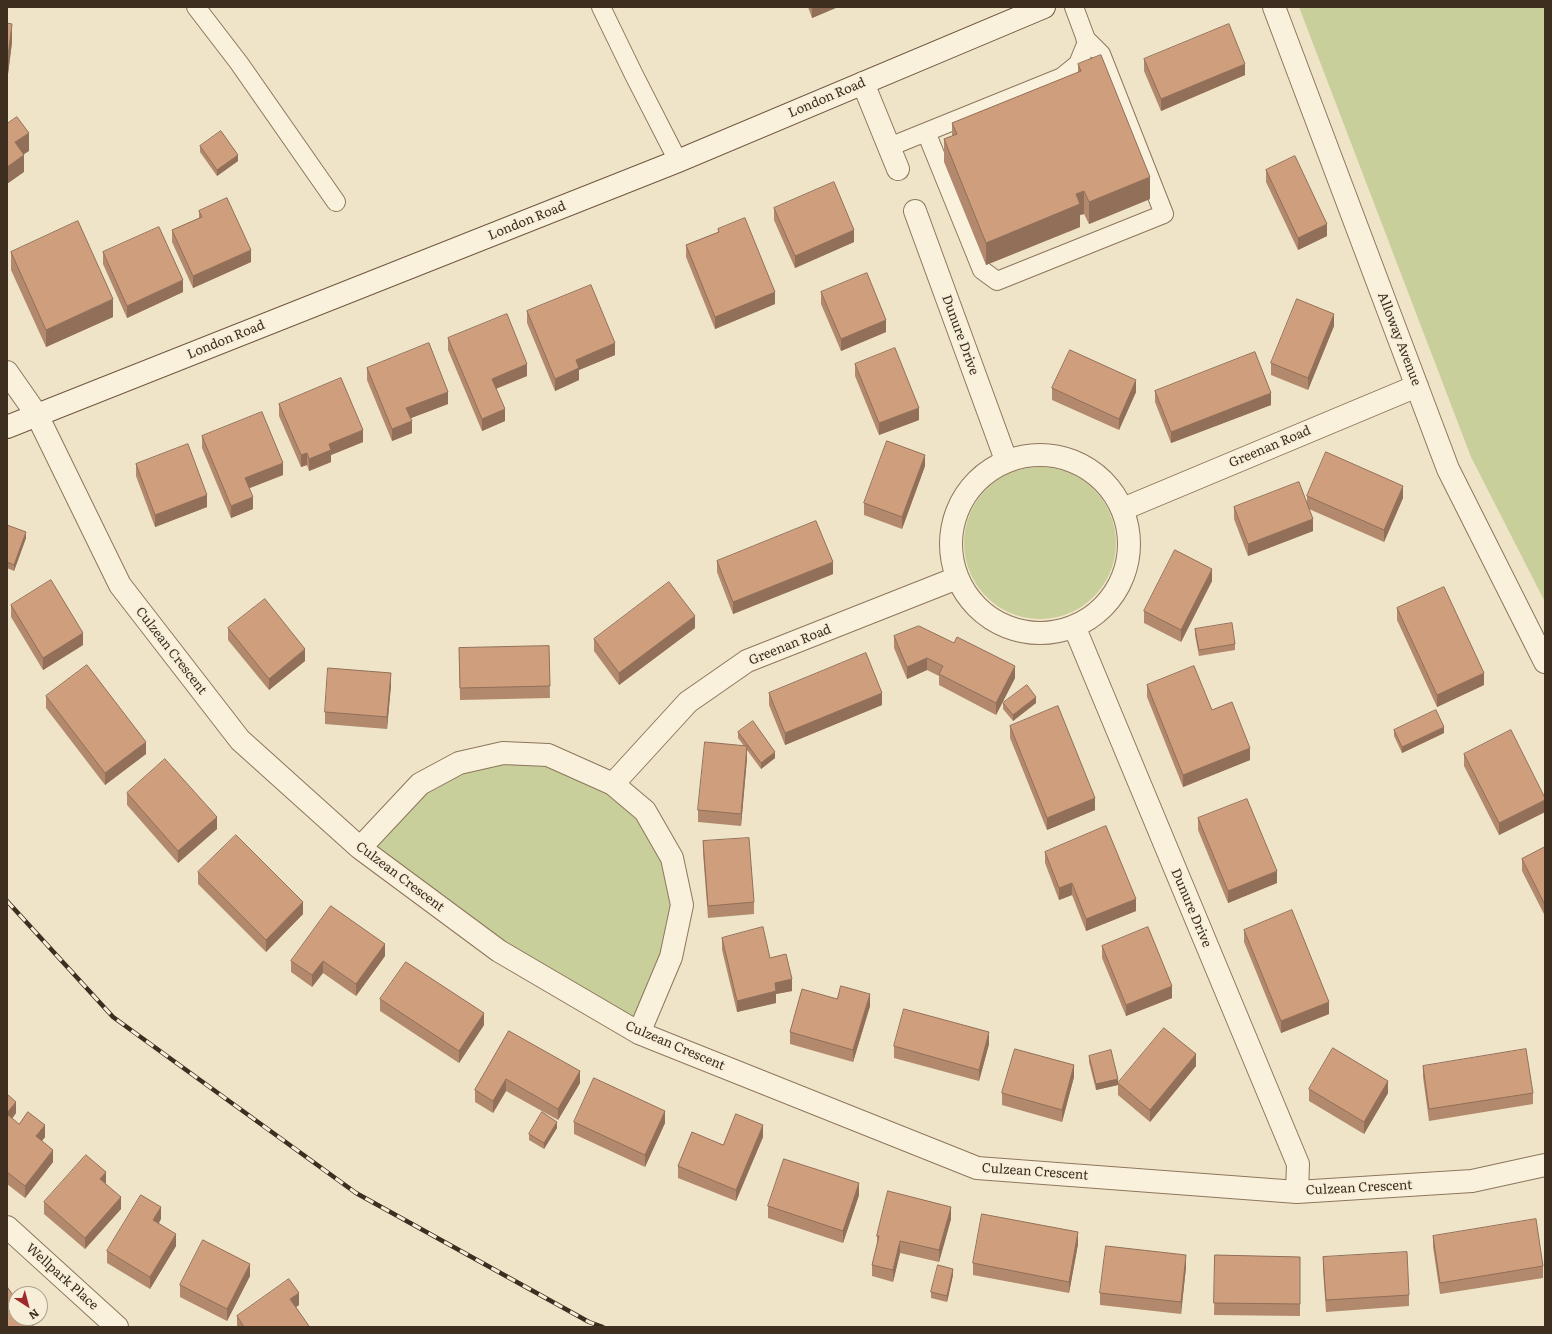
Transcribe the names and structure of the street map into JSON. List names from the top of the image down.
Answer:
{
  "streets": {
    "street": [
      "London Road",
      "Dunure Drive",
      "Alloway Avenue",
      "Greenan Road",
      "Culzean Crescent",
      "Wellpark Place"
    ]
  },
  "crossings": [
    ["London Road", "Culzean Crescent"],
    ["Dunure Drive", "Culzean Crescent"],
    ["Alloway Avenue", "Greenan Road"]
  ],
  "north": "bottom right"
}
